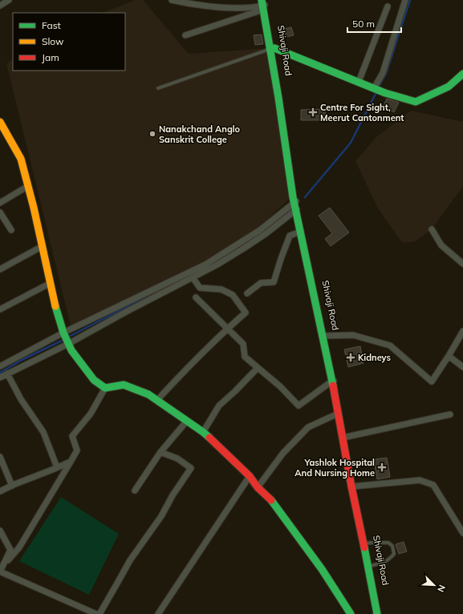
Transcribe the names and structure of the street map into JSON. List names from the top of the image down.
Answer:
{
  "streets": {
    "main road": ["Shivaji Road"]
  },
  "places": {
    "health": ["Centre For Sight, Meerut Cantonment", "Kidneys", "Yashlok Hospital And Nursing Home"],
    "other": ["Nanakchand Anglo Sanskrit College"]
  },
  "legend": ["Fast", "Slow", "Jam"],
  "scale_bar": "50 m",
  "north": "bottom right"
}
